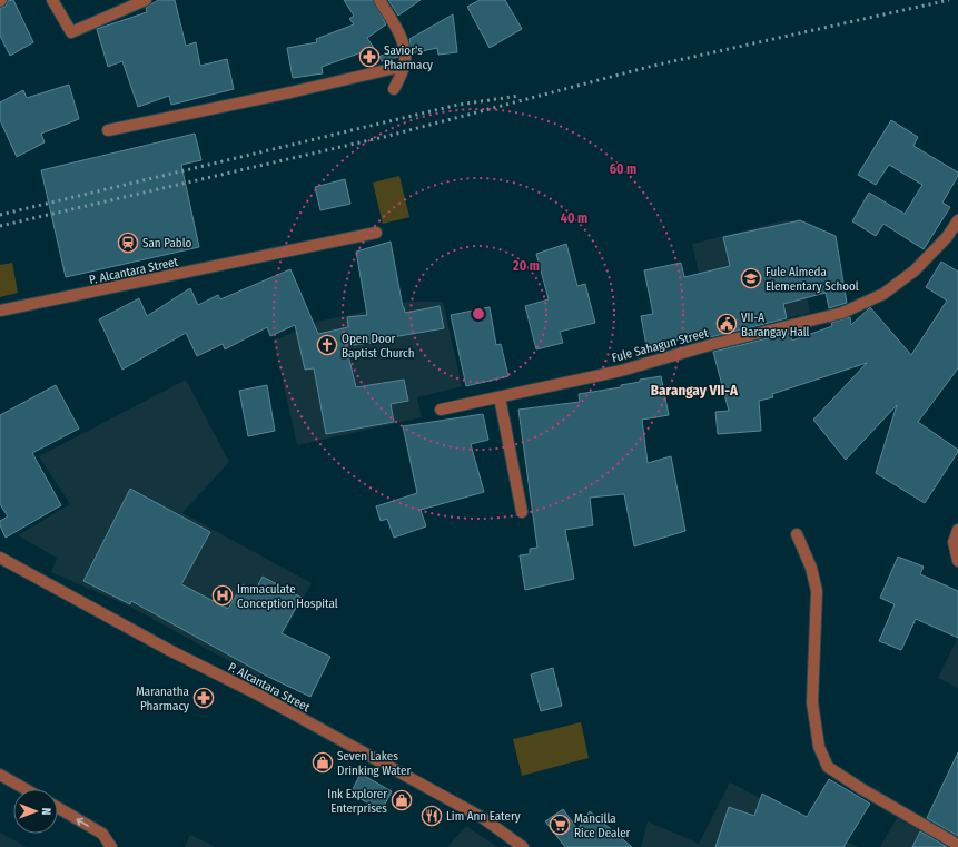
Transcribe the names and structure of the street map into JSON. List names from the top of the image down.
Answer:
{
  "streets": {
    "street": ["P. Alcantara Street", "Fule Sahagun Street"]
  },
  "districts": ["Barangay VII-A"],
  "places": {
    "pharmacy": ["Savior's Pharmacy", "Maranatha Pharmacy"],
    "station": ["San Pablo"],
    "school or university": ["Fule Almeda Elementary School"],
    "public building": ["VII-A Barangay Hall"],
    "church": ["Open Door Baptist Church"],
    "hospital": ["Immaculate Conception Hospital"],
    "shop": ["Seven Lakes Drinking Water", "Ink Explorer Enterprises"],
    "restaurant": ["Lim Ann Eatery"],
    "supermarket": ["Mancilla Rice Dealer"]
  },
  "north": "right",
  "rings": ["60 m", "40 m", "20 m"]
}
